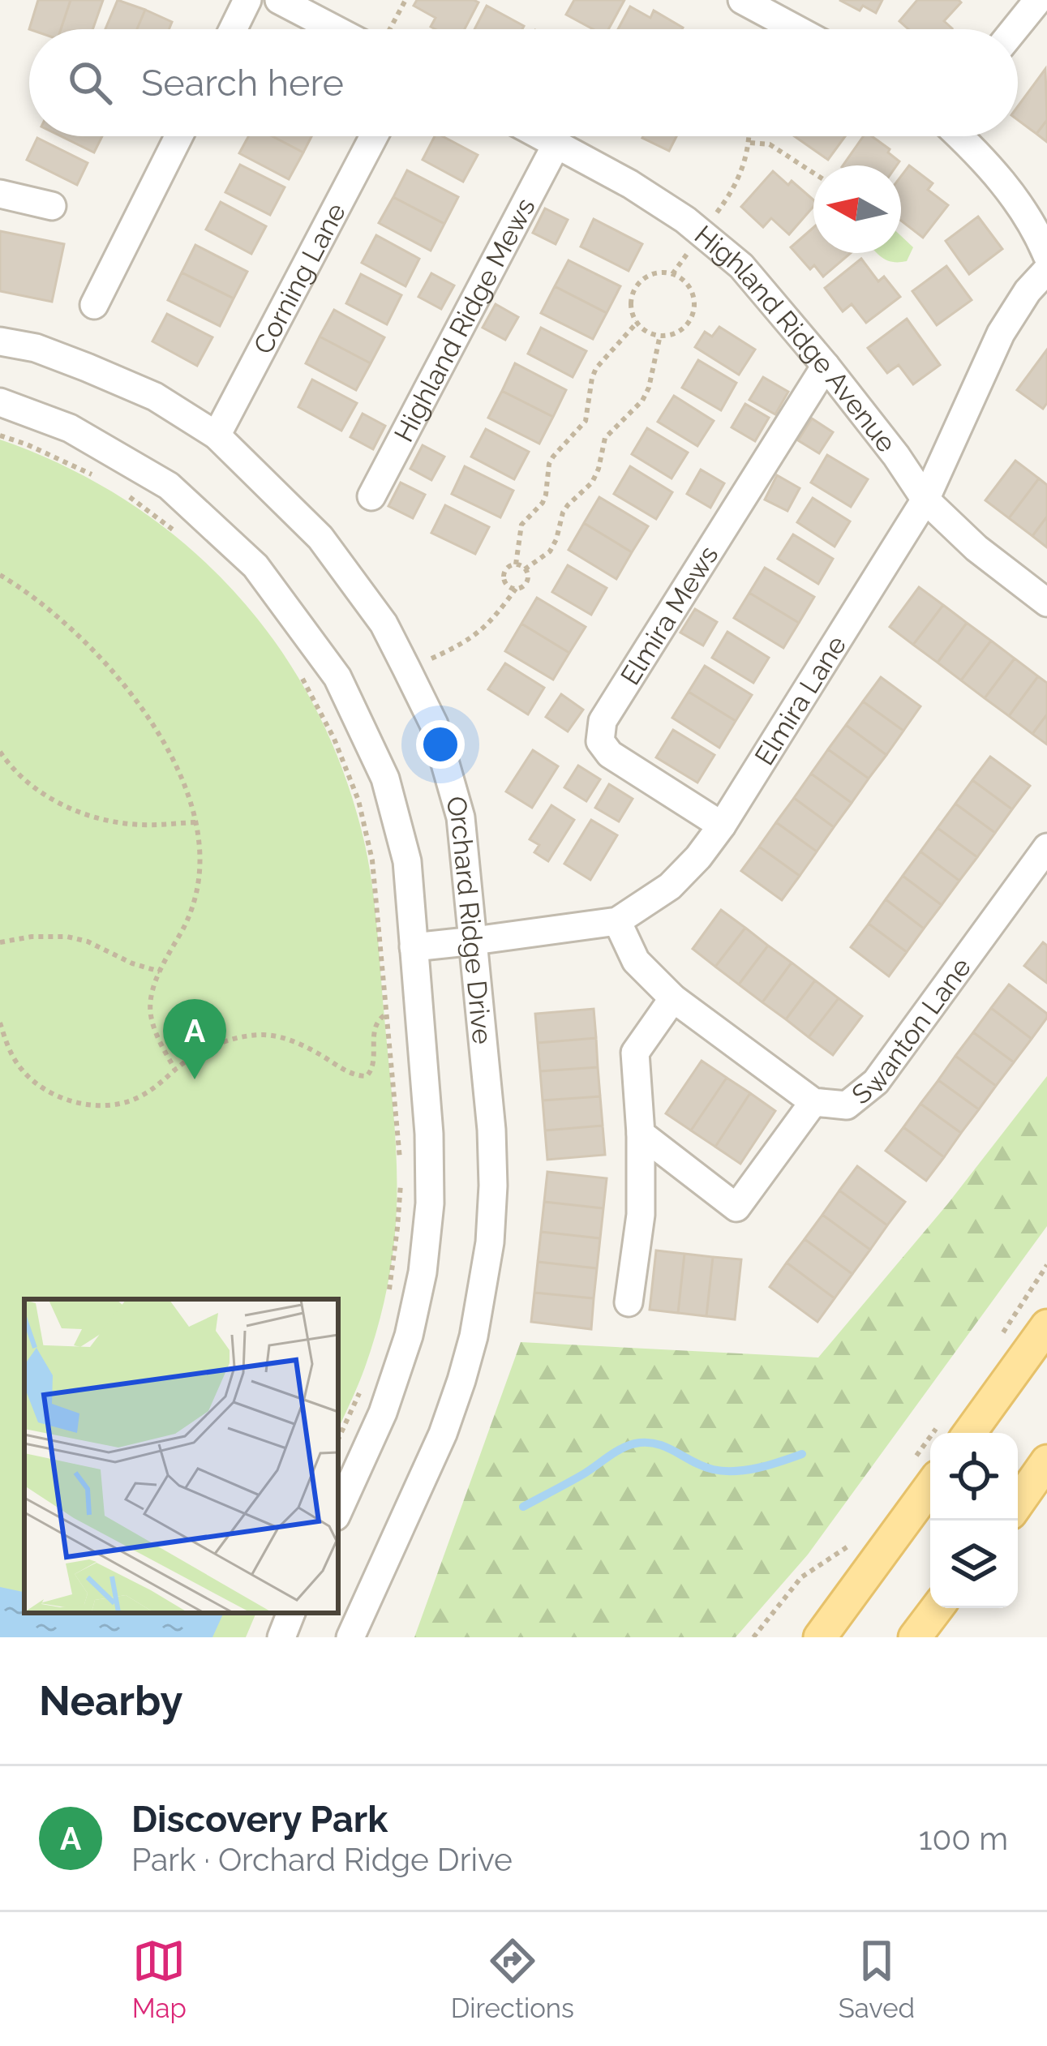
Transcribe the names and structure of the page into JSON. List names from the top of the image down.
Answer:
{
  "streets": {
    "street": [
      "Corning Lane",
      "Highland Ridge Mews",
      "Highland Ridge Avenue",
      "Elmira Mews",
      "Elmira Lane",
      "Orchard Ridge Drive",
      "Swanton Lane"
    ]
  },
  "crossings": [
    ["Corning Lane", "Orchard Ridge Drive"],
    ["Highland Ridge Mews", "Highland Ridge Avenue"],
    ["Highland Ridge Avenue", "Elmira Mews"],
    ["Highland Ridge Avenue", "Elmira Lane"],
    ["Elmira Mews", "Elmira Lane"],
    ["Elmira Lane", "Orchard Ridge Drive"],
    ["Elmira Lane", "Swanton Lane"]
  ],
  "north": "left",
  "page": {
    "search": "Search here",
    "pins": "A",
    "heading": "Nearby",
    "list": [
      {
        "mark": "A",
        "name": "Discovery Park",
        "note": "Park · Orchard Ridge Drive",
        "value": "100 m"
      }
    ],
    "nav": ["Map", "Directions", "Saved"]
  }
}
